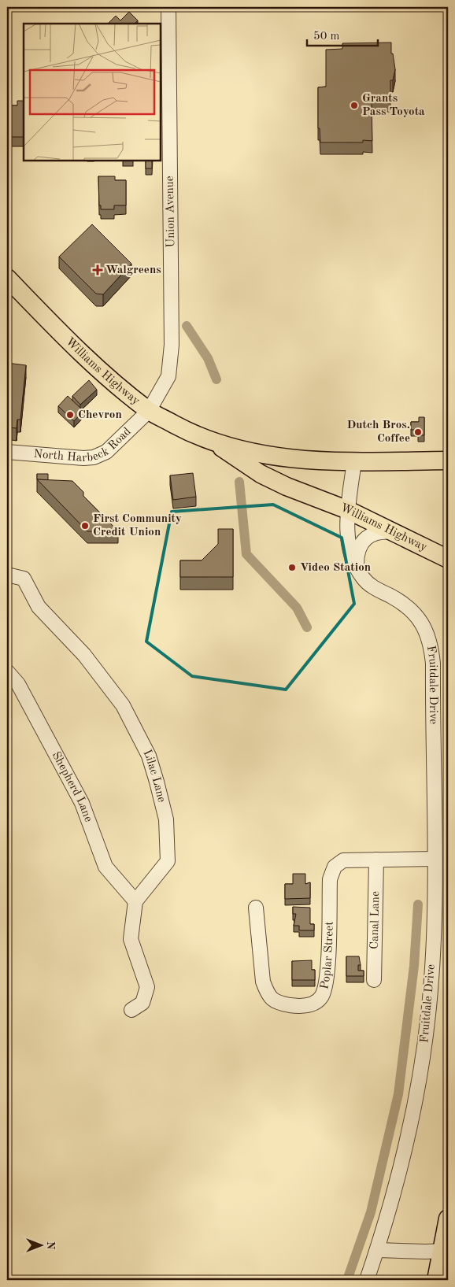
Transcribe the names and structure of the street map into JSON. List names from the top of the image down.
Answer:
{
  "streets": {
    "main road": ["Williams Highway"],
    "street": [
      "Union Avenue",
      "North Harbeck Road",
      "Fruitdale Drive",
      "Lilac Lane",
      "Shepherd Lane",
      "Canal Lane",
      "Poplar Street"
    ]
  },
  "crossings": [
    ["Union Avenue", "Williams Highway"],
    ["Union Avenue", "North Harbeck Road"],
    ["Williams Highway", "North Harbeck Road"],
    ["Williams Highway", "Fruitdale Drive"],
    ["Fruitdale Drive", "Poplar Street"],
    ["Lilac Lane", "Shepherd Lane"],
    ["Canal Lane", "Poplar Street"]
  ],
  "places": {
    "other": [
      "Grants Pass Toyota",
      "Chevron",
      "Dutch Bros. Coffee",
      "First Community Credit Union",
      "Video Station"
    ],
    "health": ["Walgreens"]
  },
  "scale_bar": "50 m",
  "north": "right"
}
